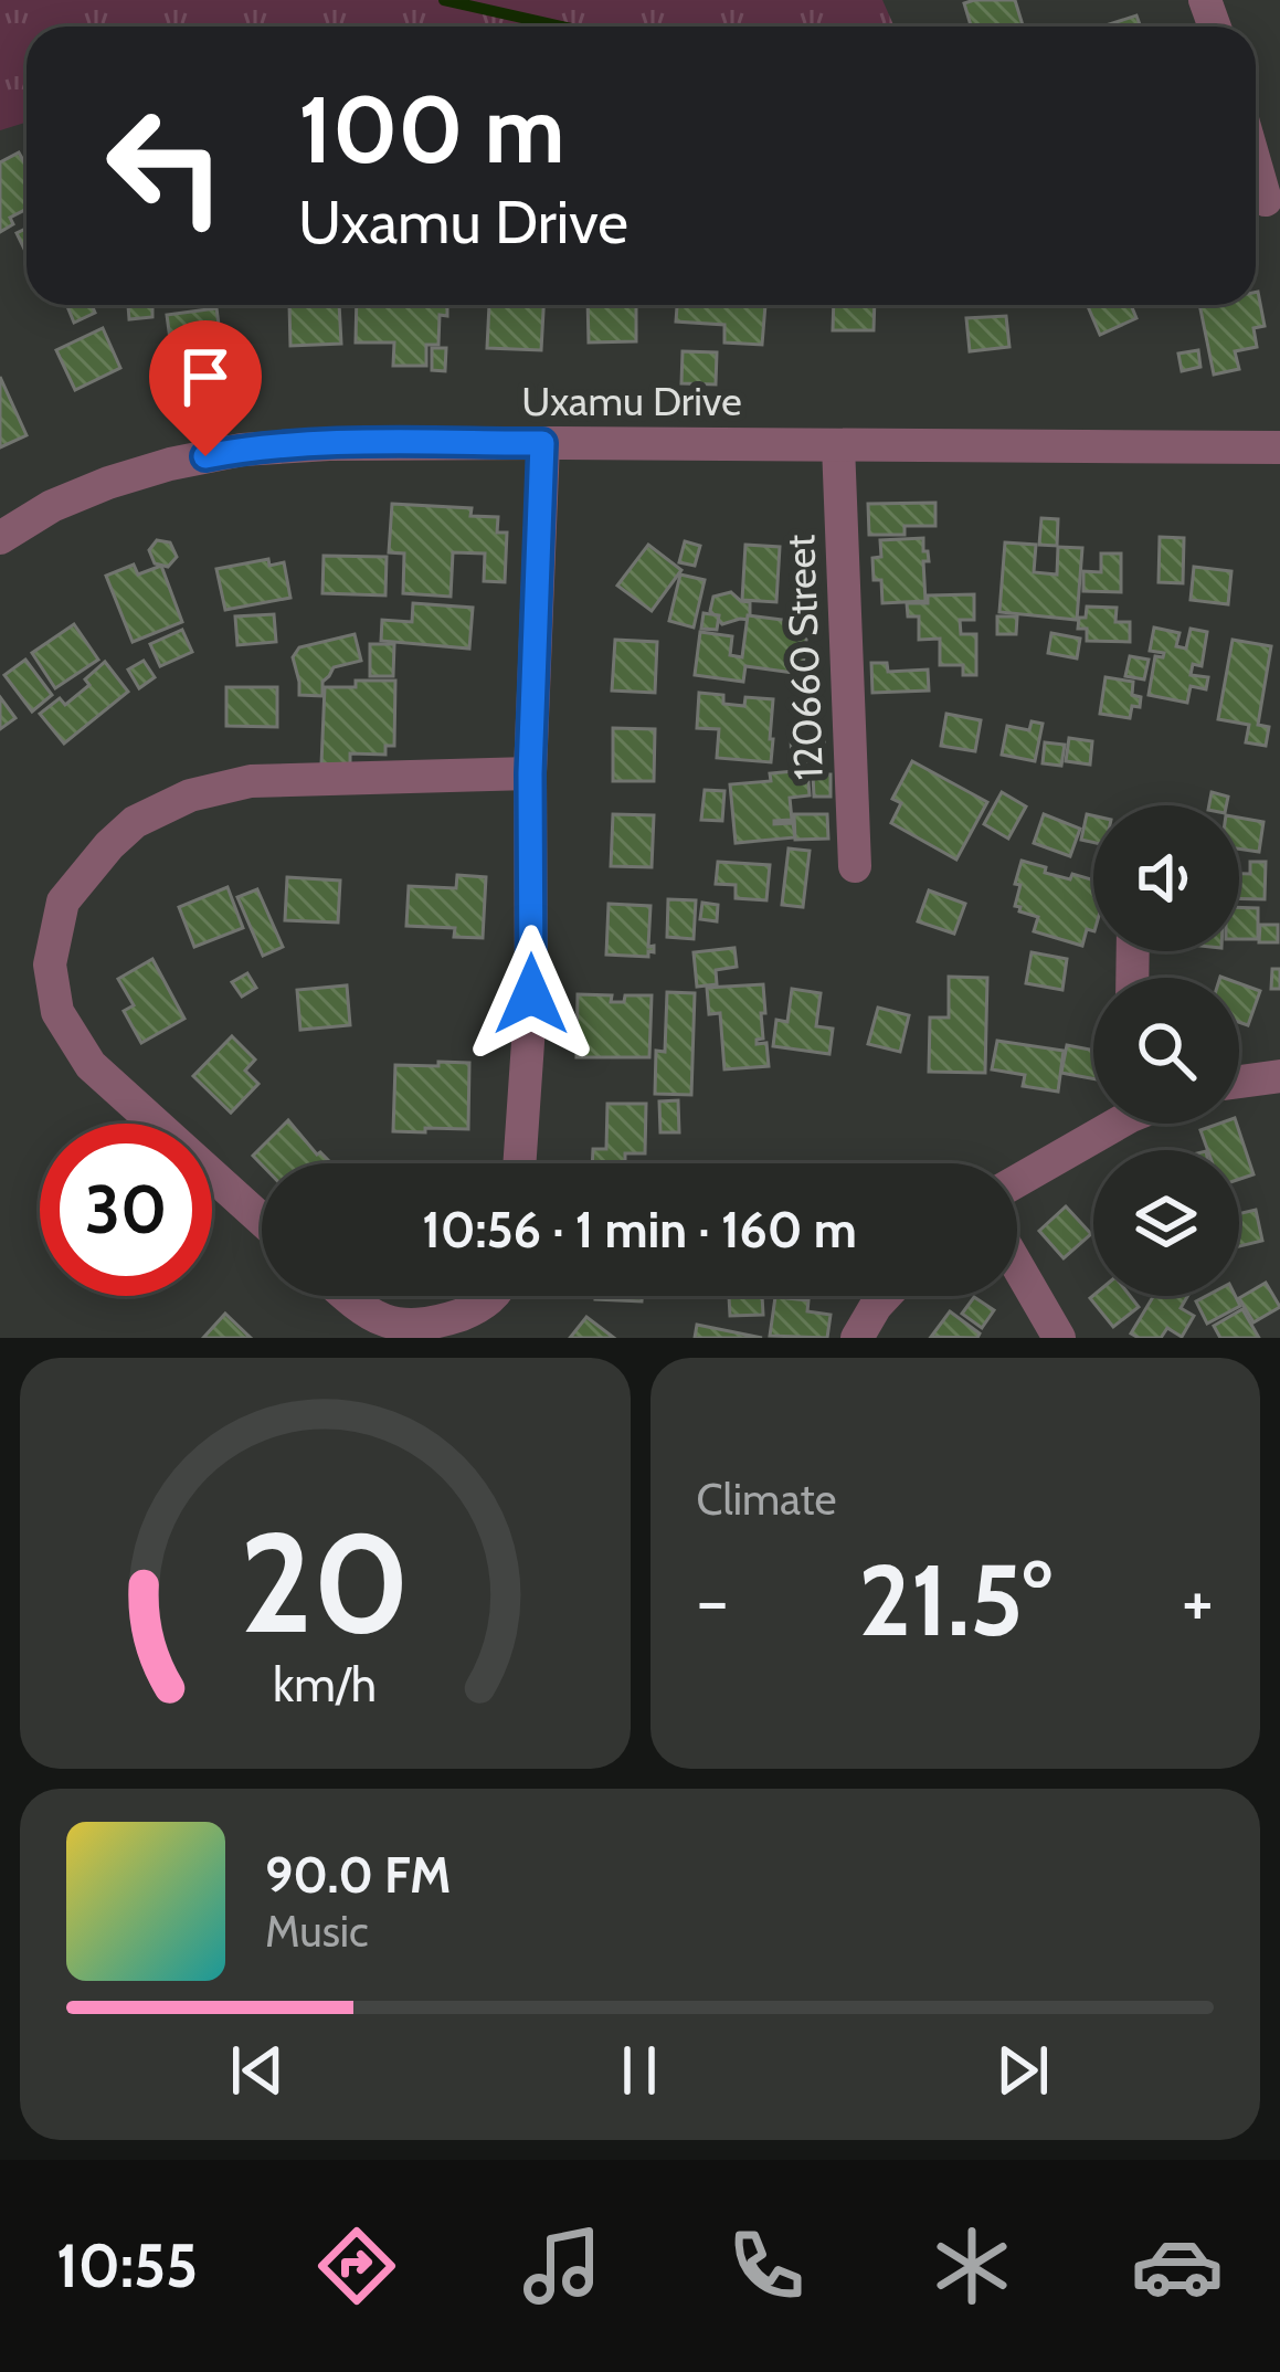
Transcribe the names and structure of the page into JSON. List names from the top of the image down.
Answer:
{
  "streets": {
    "street": ["Uxamu Drive", "120660 Street"]
  },
  "crossings": [
    ["Uxamu Drive", "120660 Street"]
  ],
  "page": {
    "turn": ["100 m", "Uxamu Drive"],
    "limit": "30",
    "trip": "10:56 · 1 min · 160 m",
    "tile": "Climate",
    "heat": ["−", "21.5°", "+"],
    "song": ["90.0 FM", "Music"],
    "tabs": "10:55",
    "gauge": ["20", "km/h"]
  }
}
